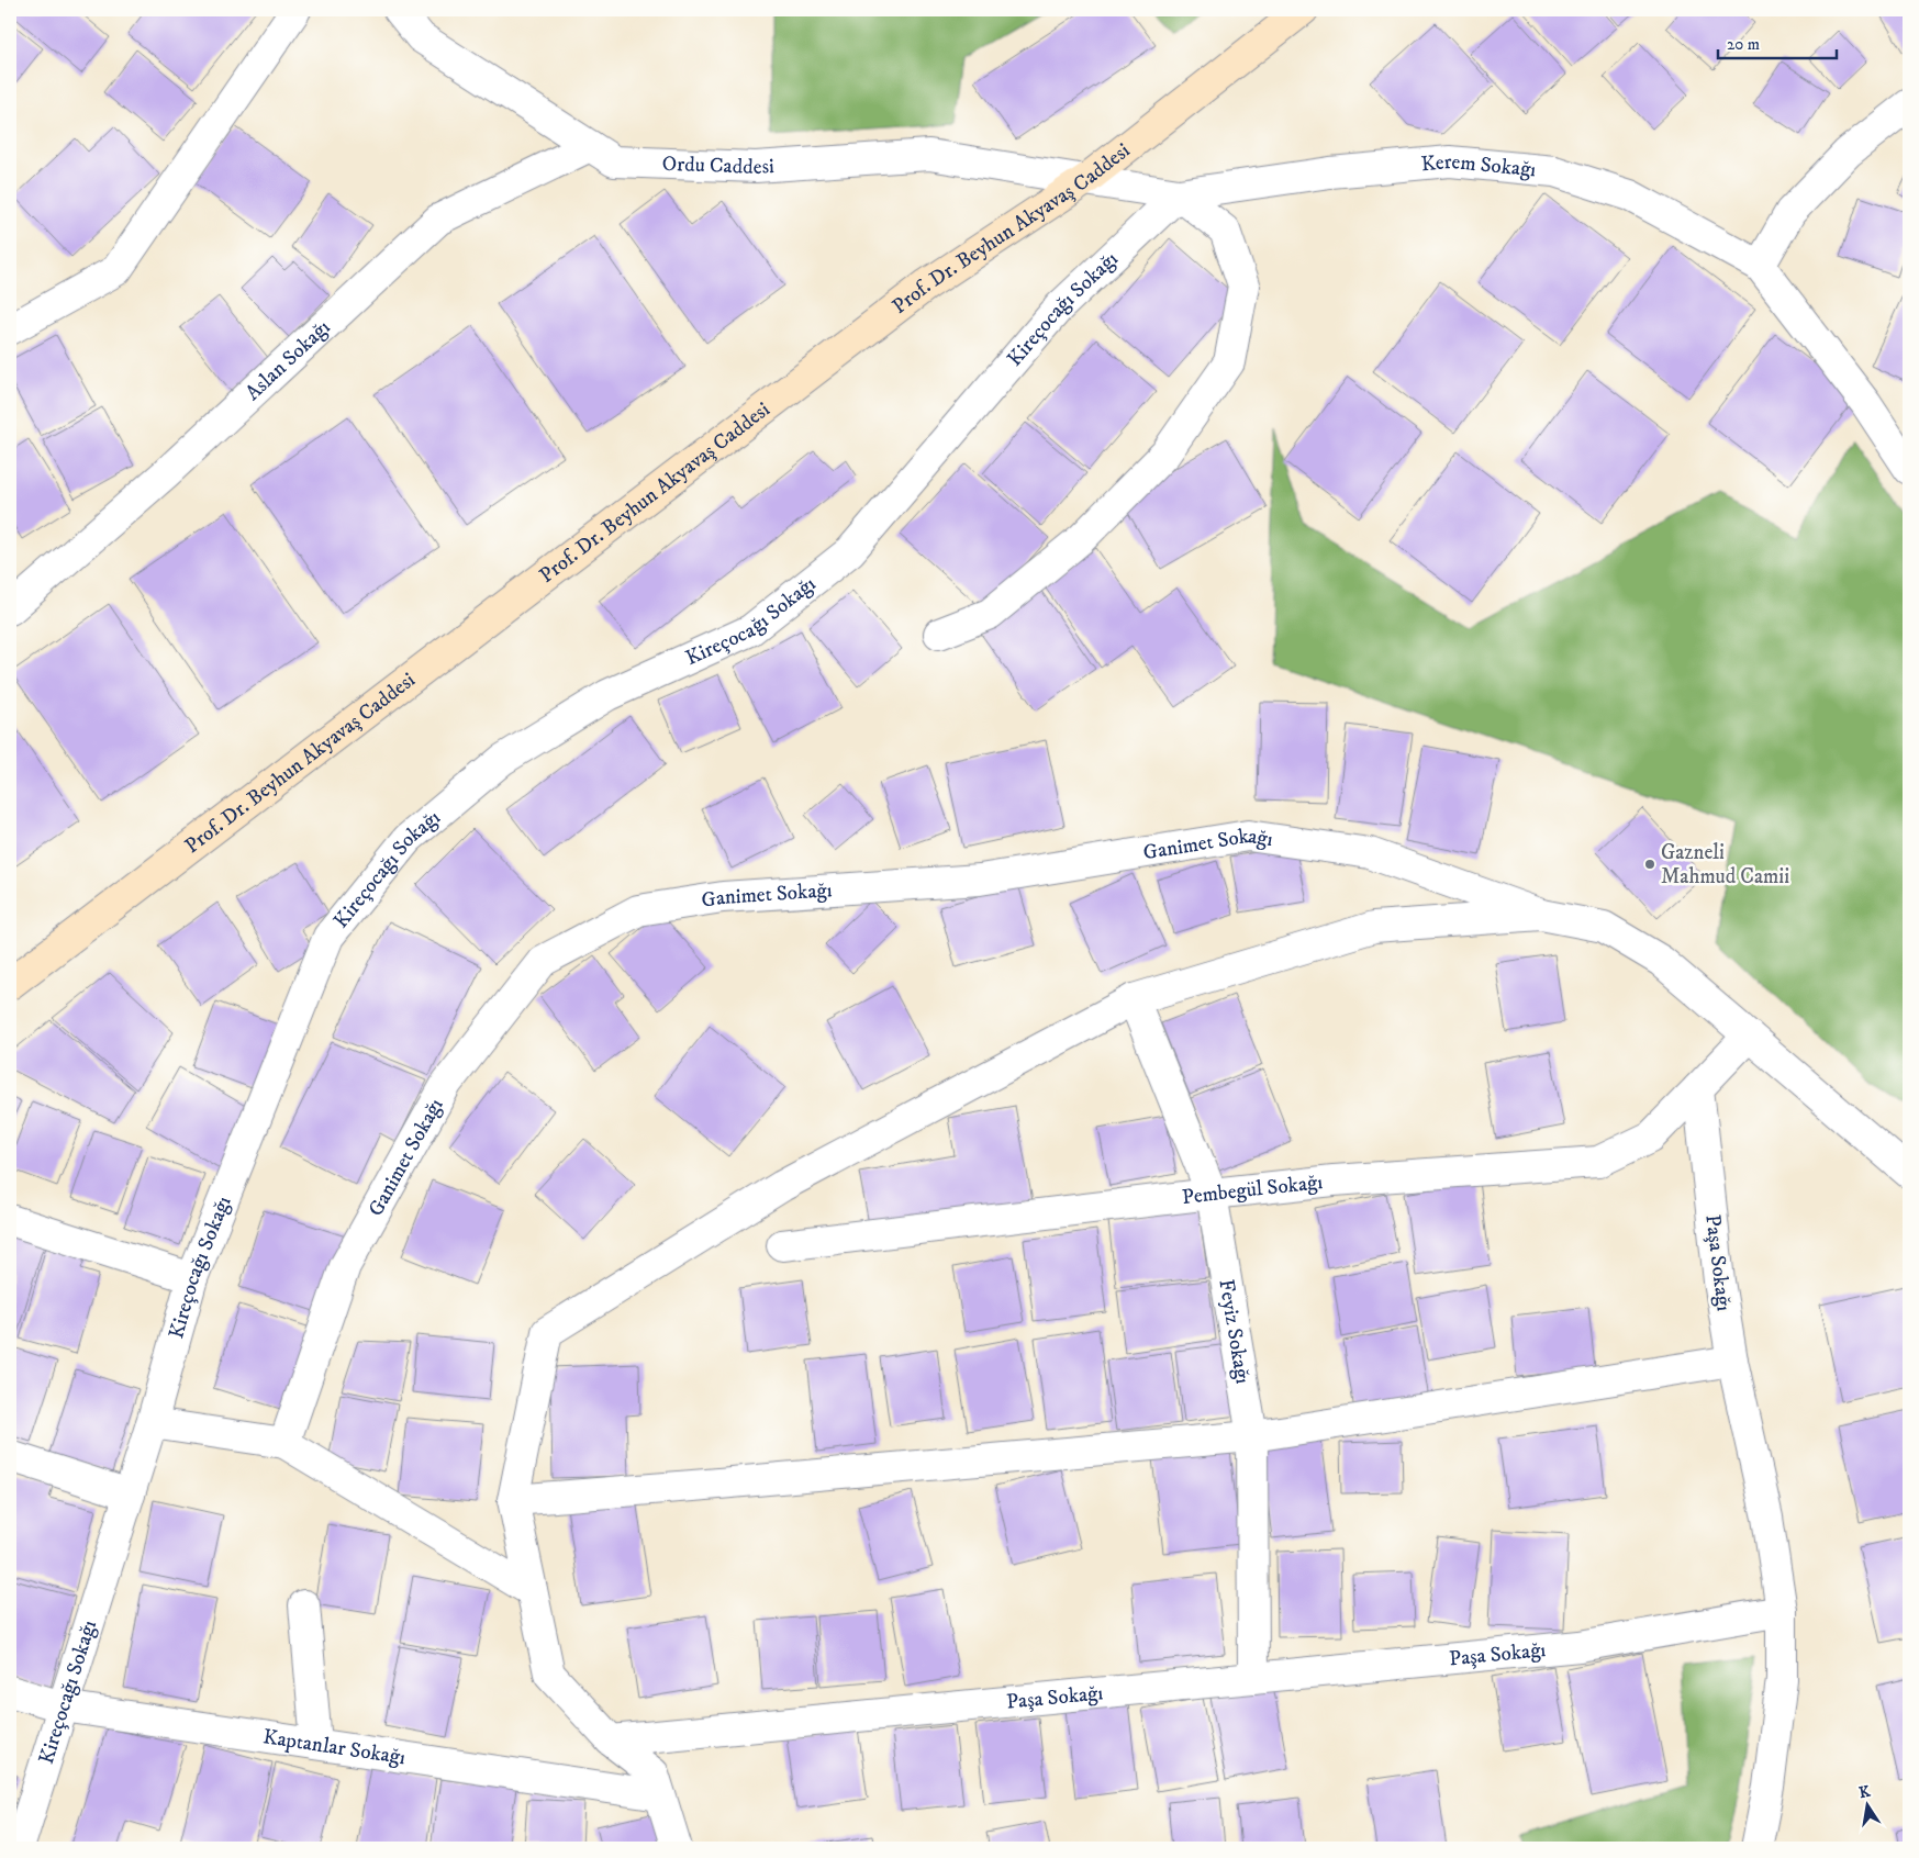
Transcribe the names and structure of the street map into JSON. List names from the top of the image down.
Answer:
{
  "streets": {
    "main road": ["Prof. Dr. Beyhun Akyavaş Caddesi"],
    "street": [
      "Ordu Caddesi",
      "Kerem Sokağı",
      "Kireçocağı Sokağı",
      "Aslan Sokağı",
      "Ganimet Sokağı",
      "Pembegül Sokağı",
      "Paşa Sokağı",
      "Feyiz Sokağı",
      "Kaptanlar Sokağı"
    ]
  },
  "crossings": [
    ["Ordu Caddesi", "Kerem Sokağı"],
    ["Ordu Caddesi", "Prof. Dr. Beyhun Akyavaş Caddesi"],
    ["Ordu Caddesi", "Kireçocağı Sokağı"],
    ["Ordu Caddesi", "Aslan Sokağı"],
    ["Kerem Sokağı", "Kireçocağı Sokağı"],
    ["Kireçocağı Sokağı", "Kaptanlar Sokağı"],
    ["Pembegül Sokağı", "Paşa Sokağı"],
    ["Pembegül Sokağı", "Feyiz Sokağı"],
    ["Paşa Sokağı", "Feyiz Sokağı"]
  ],
  "places": ["Gazneli Mahmud Camii"],
  "scale_bar": "20 m",
  "north": "top"
}
